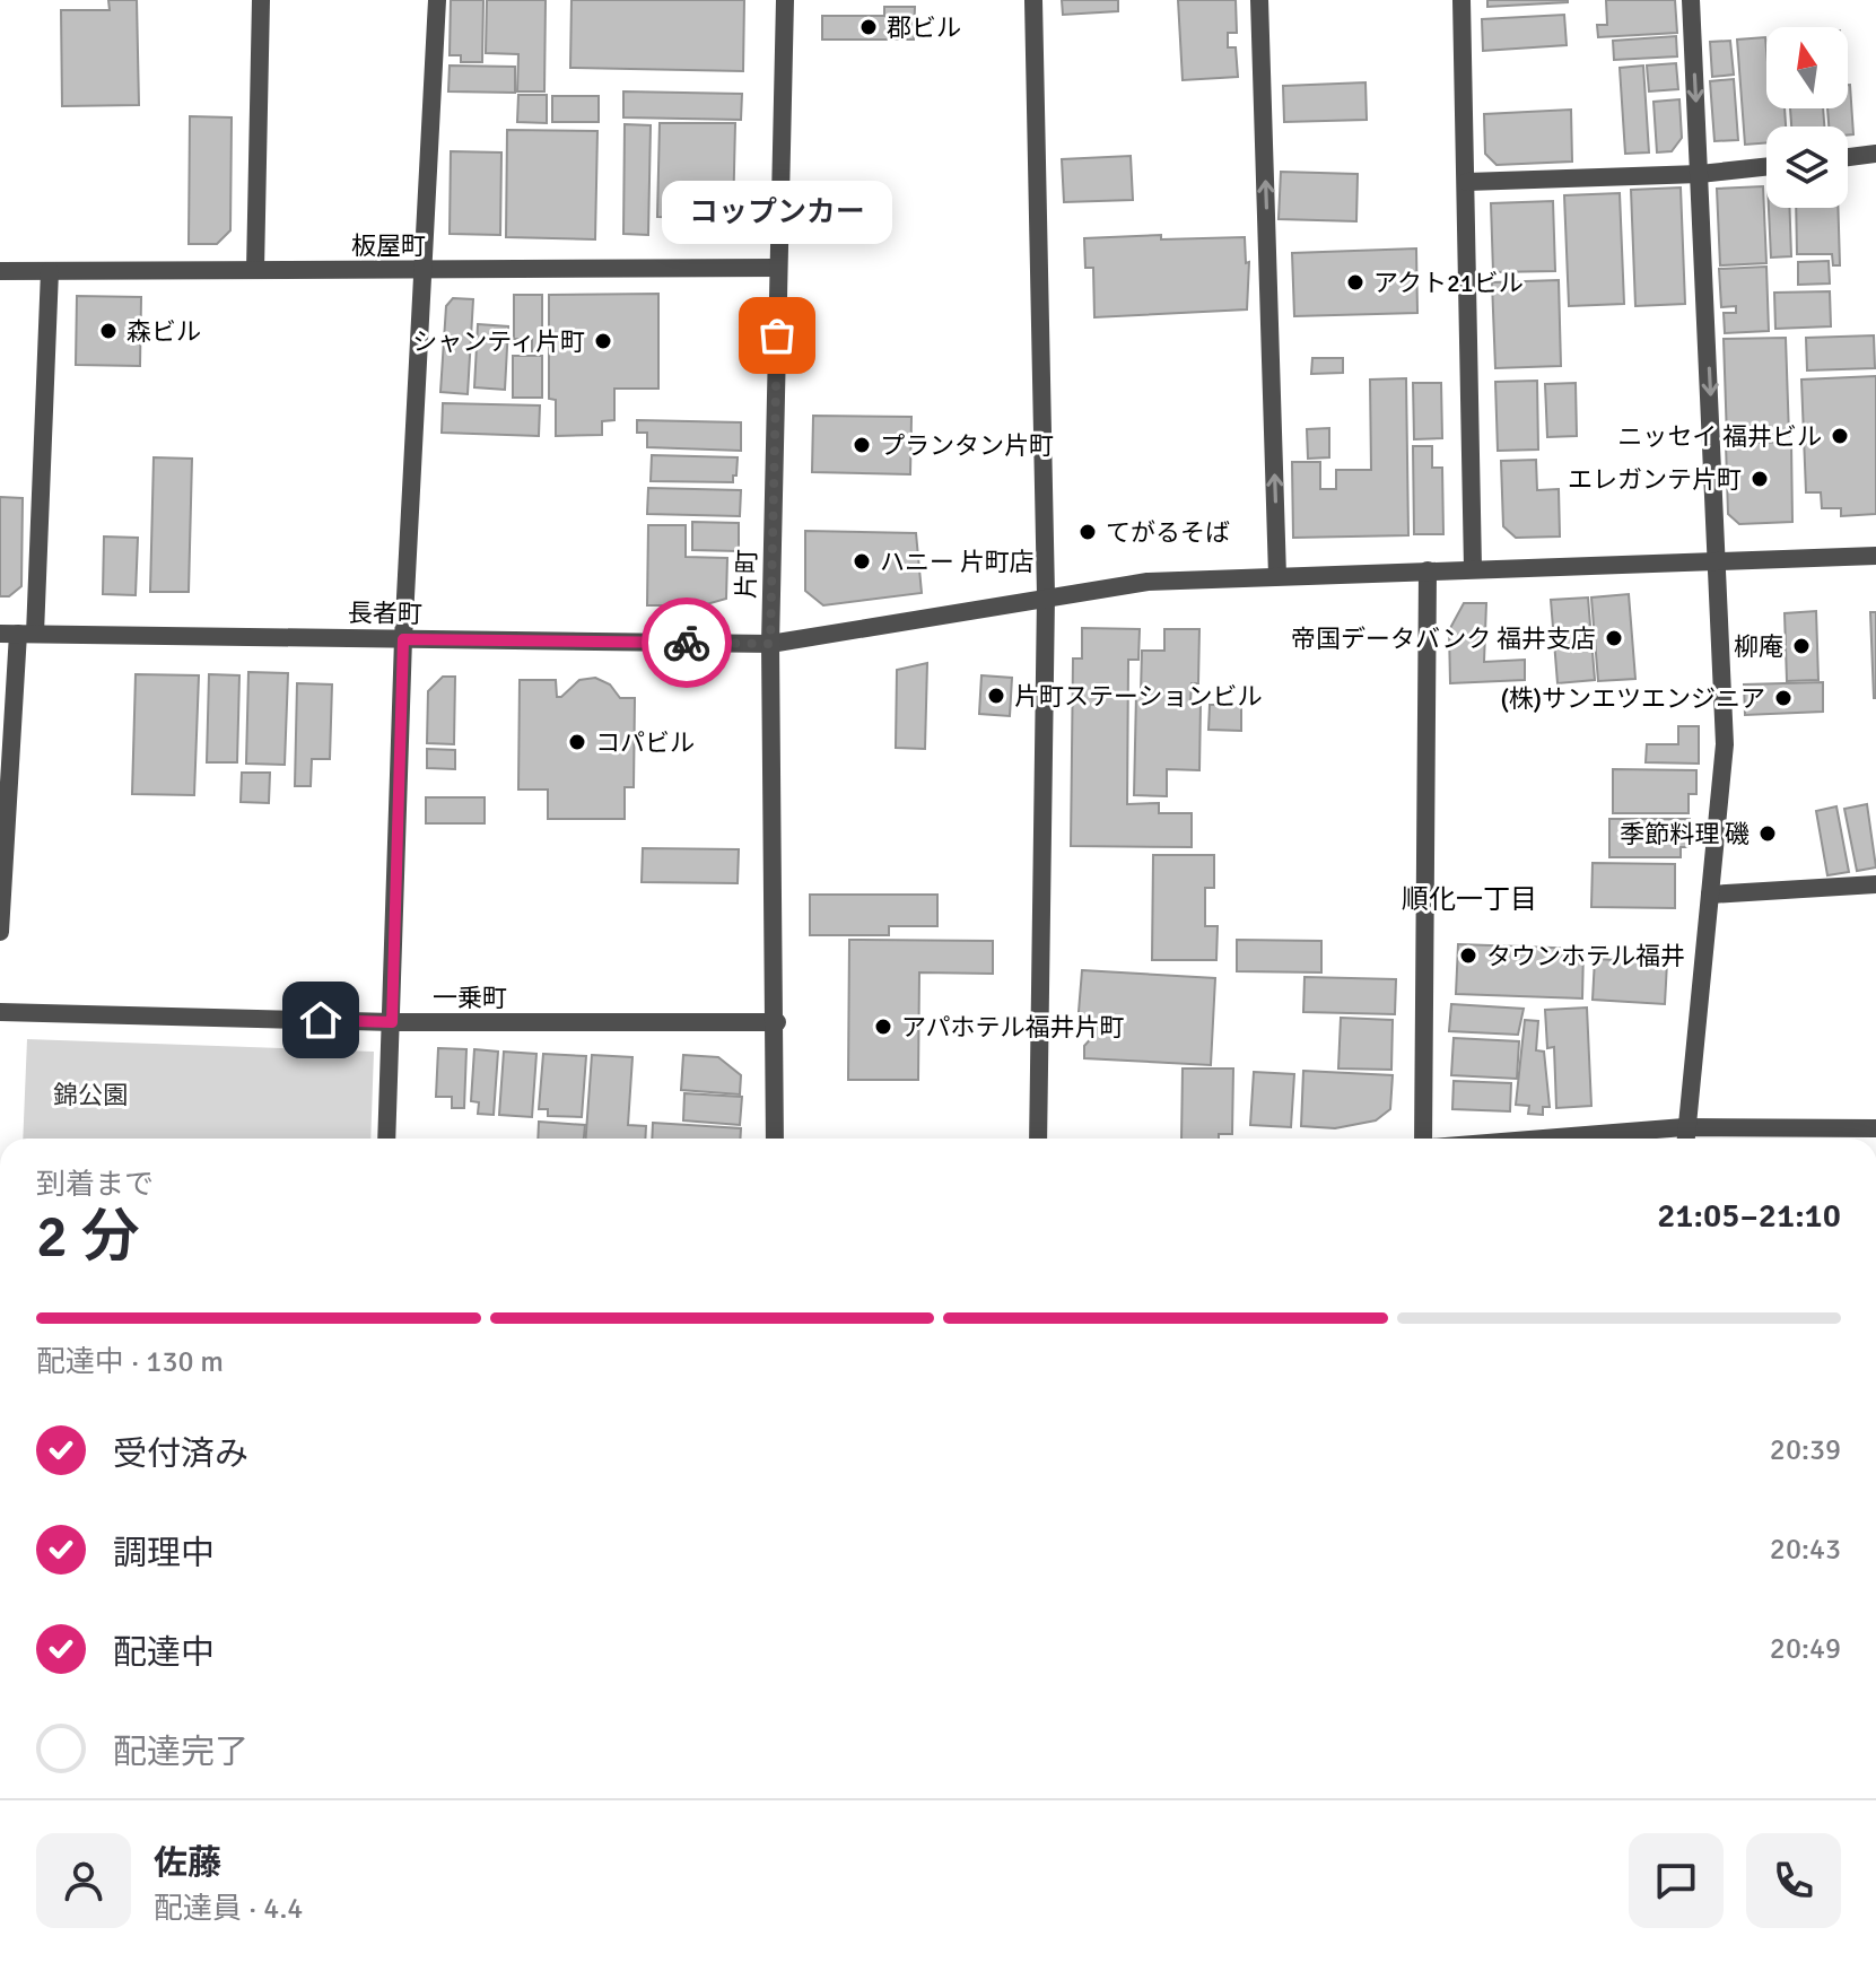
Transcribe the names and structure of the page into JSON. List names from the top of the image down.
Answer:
{
  "streets": {
    "street": [
      "板屋町",
      "片町",
      "長者町",
      "一乗町"
    ]
  },
  "crossings": [
    ["板屋町", "片町"],
    ["片町", "長者町"],
    ["片町", "一乗町"]
  ],
  "districts": ["順化一丁目"],
  "parks": ["錦公園"],
  "places": [
    "郡ビル",
    "アクト21ビル",
    "森ビル",
    "コップンカー",
    "シャンティ片町",
    "ニッセイ 福井ビル",
    "プランタン片町",
    "エレガンテ片町",
    "てがるそば",
    "ハニー 片町店",
    "帝国データバンク 福井支店",
    "柳庵",
    "片町ステーションビル",
    "(株)サンエツエンジニア",
    "コパビル",
    "季節料理 磯",
    "タウンホテル福井",
    "アパホテル福井片町"
  ],
  "north": "top",
  "page": {
    "bubble": "コップンカー",
    "heading": ["2 分", "到着まで", "21:05–21:10"],
    "panel": ["佐藤", "配達員 · 4.4"],
    "bar": "配達中 · 130 m",
    "list": [
      ["受付済み", "20:39"],
      ["調理中", "20:43"],
      ["配達中", "20:49"],
      "配達完了"
    ]
  }
}
